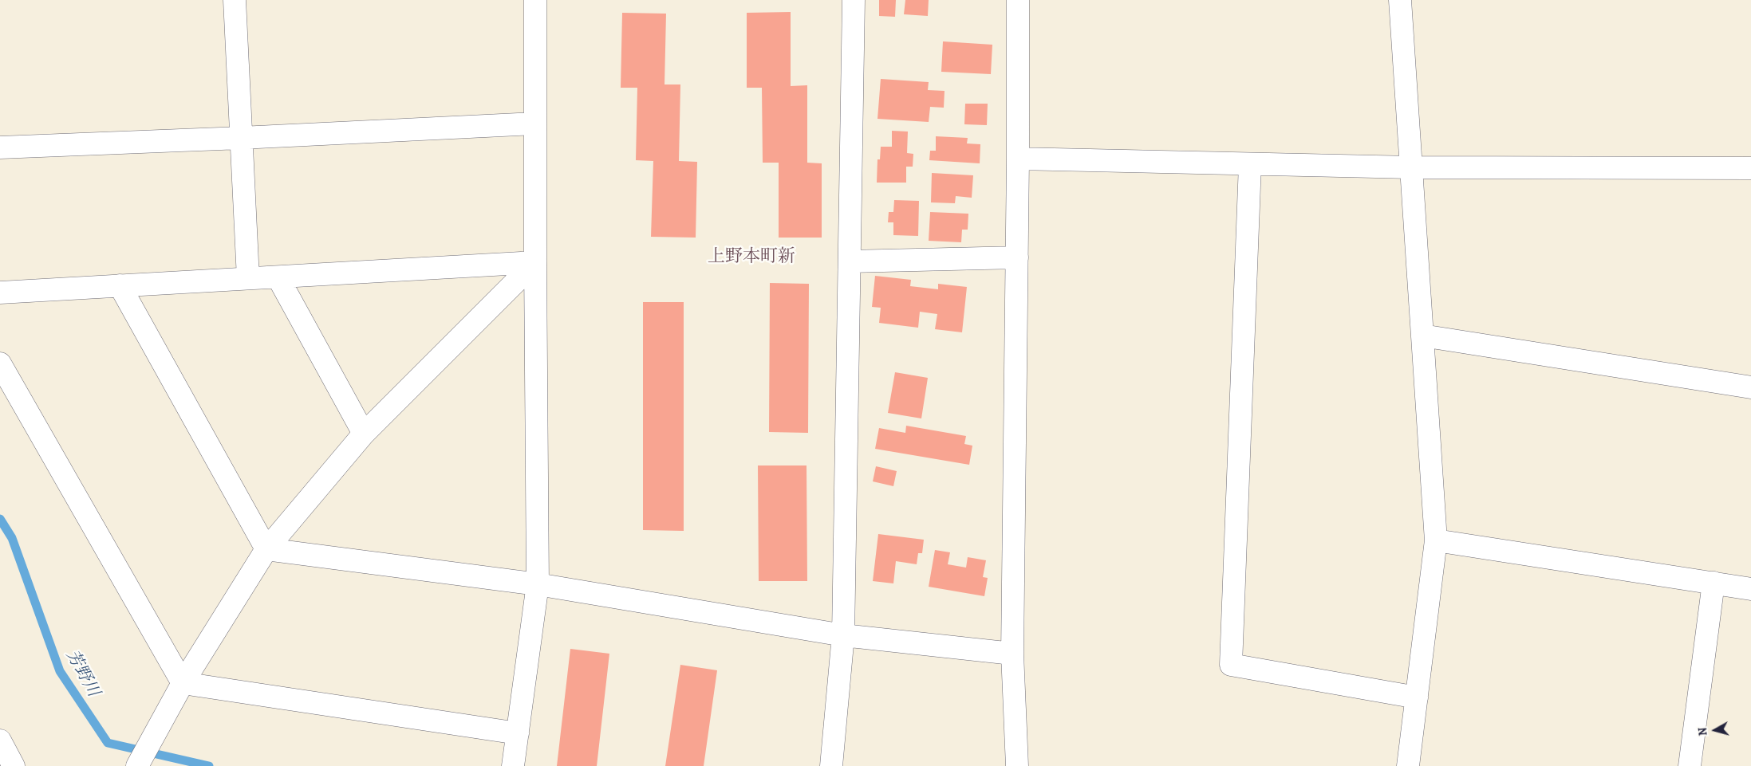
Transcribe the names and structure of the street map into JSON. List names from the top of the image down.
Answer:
{
  "districts": ["上野本町新"],
  "water": ["芳野川"],
  "north": "left"
}
